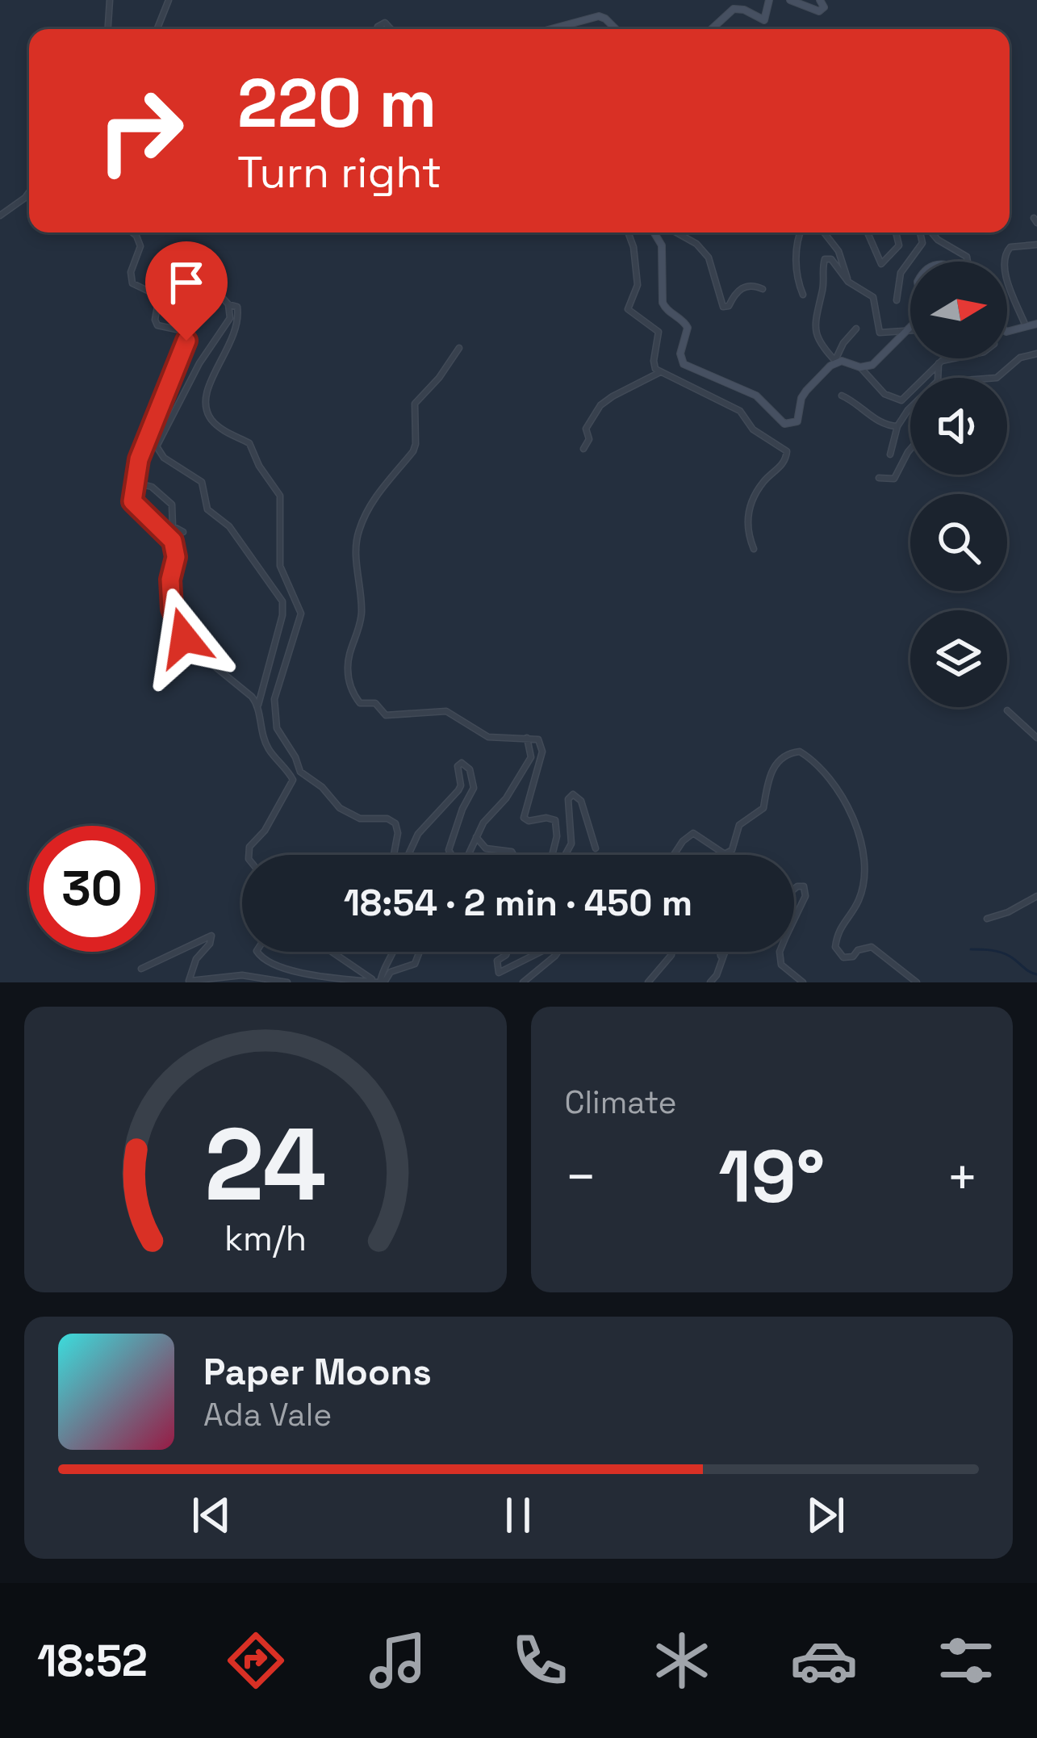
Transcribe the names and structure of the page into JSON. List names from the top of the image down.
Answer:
{
  "north": "right",
  "page": {
    "turn": ["220 m", "Turn right"],
    "limit": "30",
    "trip": "18:54 · 2 min · 450 m",
    "tile": "Climate",
    "heat": ["−", "19°", "+"],
    "song": ["Paper Moons", "Ada Vale"],
    "tabs": "18:52",
    "gauge": ["24", "km/h"]
  }
}
